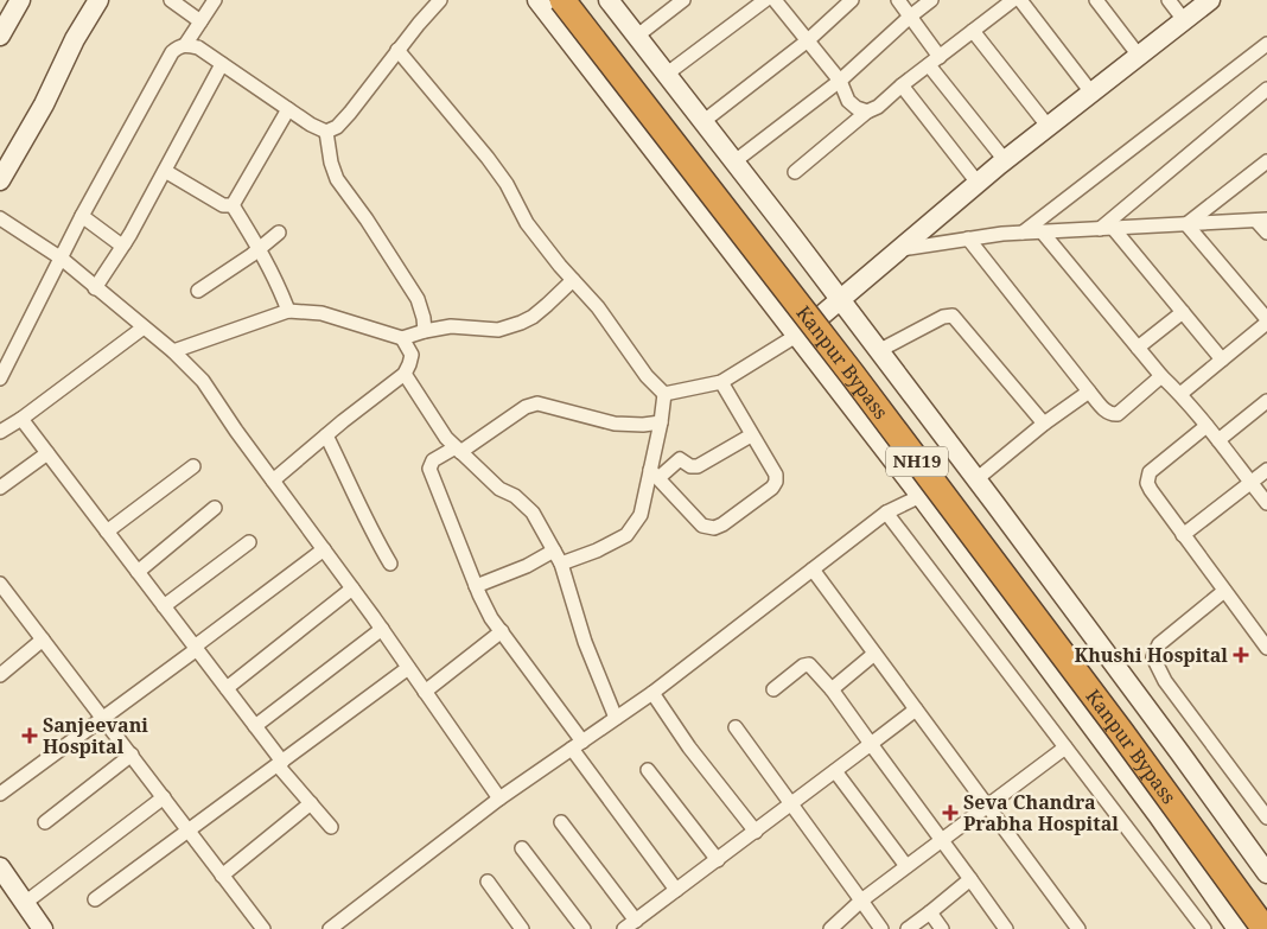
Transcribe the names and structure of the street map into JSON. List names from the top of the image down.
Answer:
{
  "streets": {
    "highway": ["Kanpur Bypass", "NH19"]
  },
  "places": {
    "health": ["Khushi Hospital", "Sanjeevani Hospital", "Seva Chandra Prabha Hospital"]
  }
}
